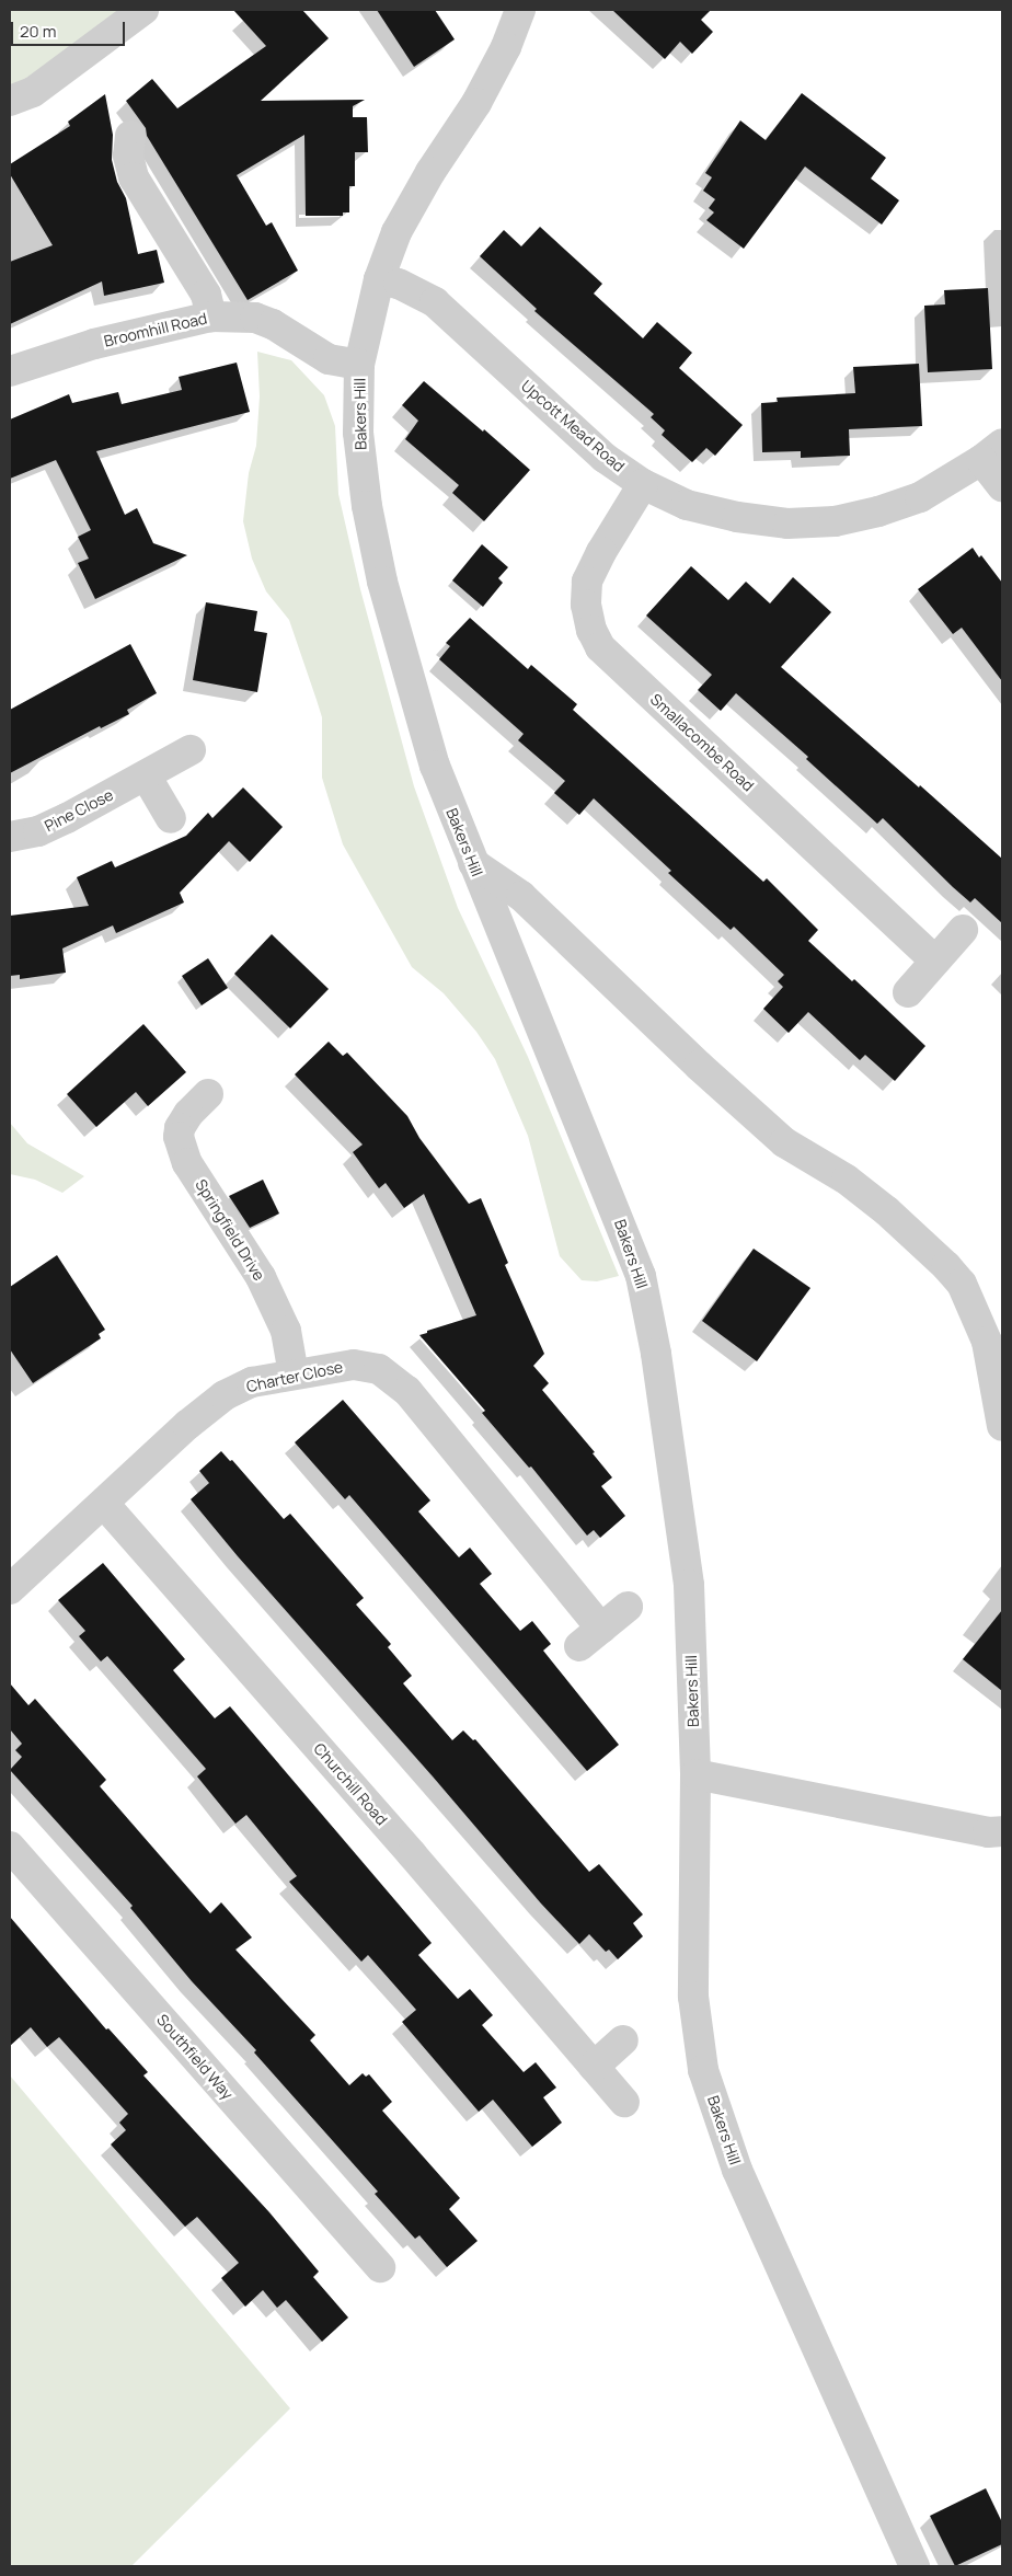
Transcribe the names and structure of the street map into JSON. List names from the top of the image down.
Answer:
{
  "streets": {
    "street": [
      "Broomhill Road",
      "Bakers Hill",
      "Upcott Mead Road",
      "Smallacombe Road",
      "Pine Close",
      "Springfield Drive",
      "Charter Close",
      "Churchill Road",
      "Southfield Way"
    ]
  },
  "crossings": [
    ["Broomhill Road", "Bakers Hill"],
    ["Bakers Hill", "Upcott Mead Road"],
    ["Upcott Mead Road", "Smallacombe Road"],
    ["Springfield Drive", "Charter Close"],
    ["Charter Close", "Churchill Road"]
  ],
  "scale_bar": "20 m"
}
